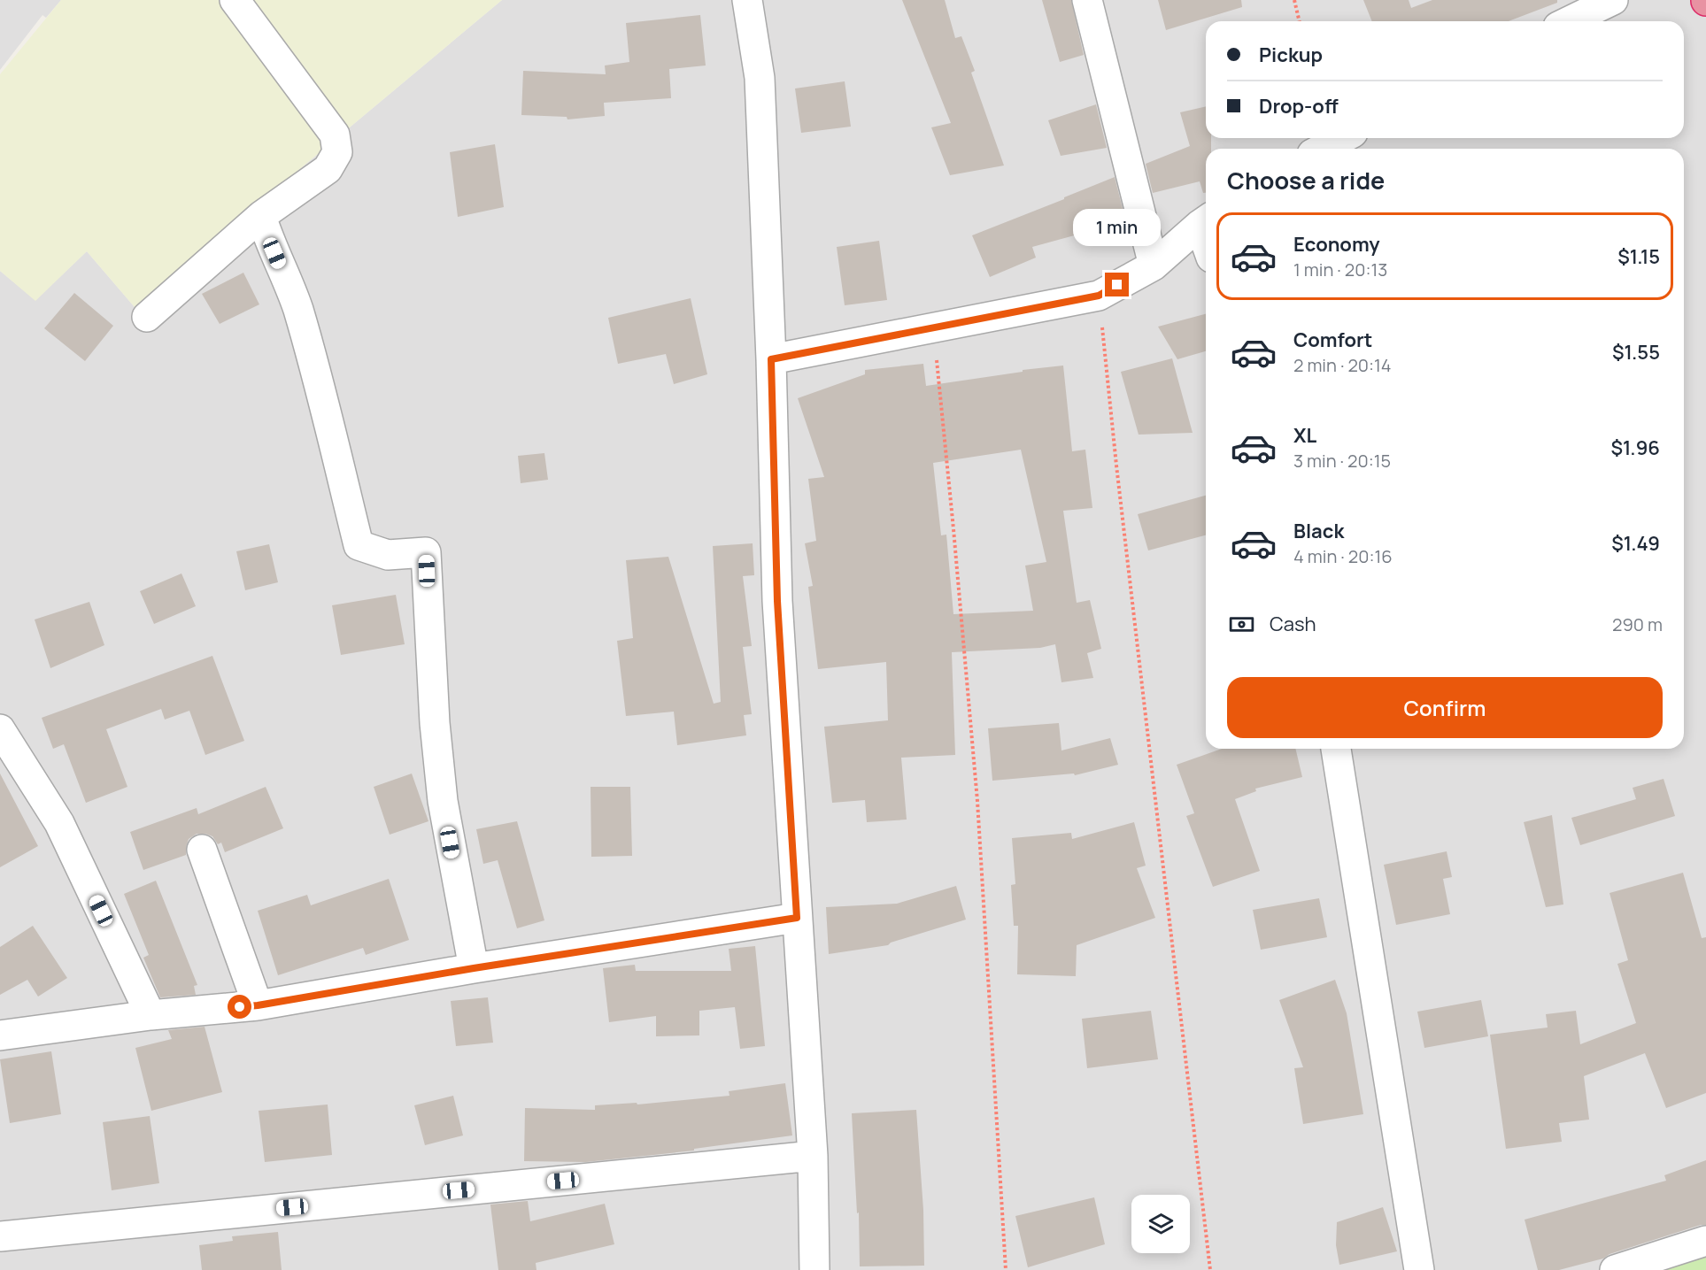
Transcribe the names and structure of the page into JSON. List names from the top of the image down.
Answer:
{
  "page": {
    "banner": ["Pickup", "Drop-off"],
    "heading": "Choose a ride",
    "bubble": "1 min",
    "list": [
      {
        "name": "Economy",
        "note": "1 min · 20:13",
        "value": "$1.15"
      },
      {
        "name": "Comfort",
        "note": "2 min · 20:14",
        "value": "$1.55"
      },
      {
        "name": "XL",
        "note": "3 min · 20:15",
        "value": "$1.96"
      },
      {
        "name": "Black",
        "note": "4 min · 20:16",
        "value": "$1.49"
      }
    ],
    "pay": ["Cash", "290 m"],
    "buttons": "Confirm"
  }
}
